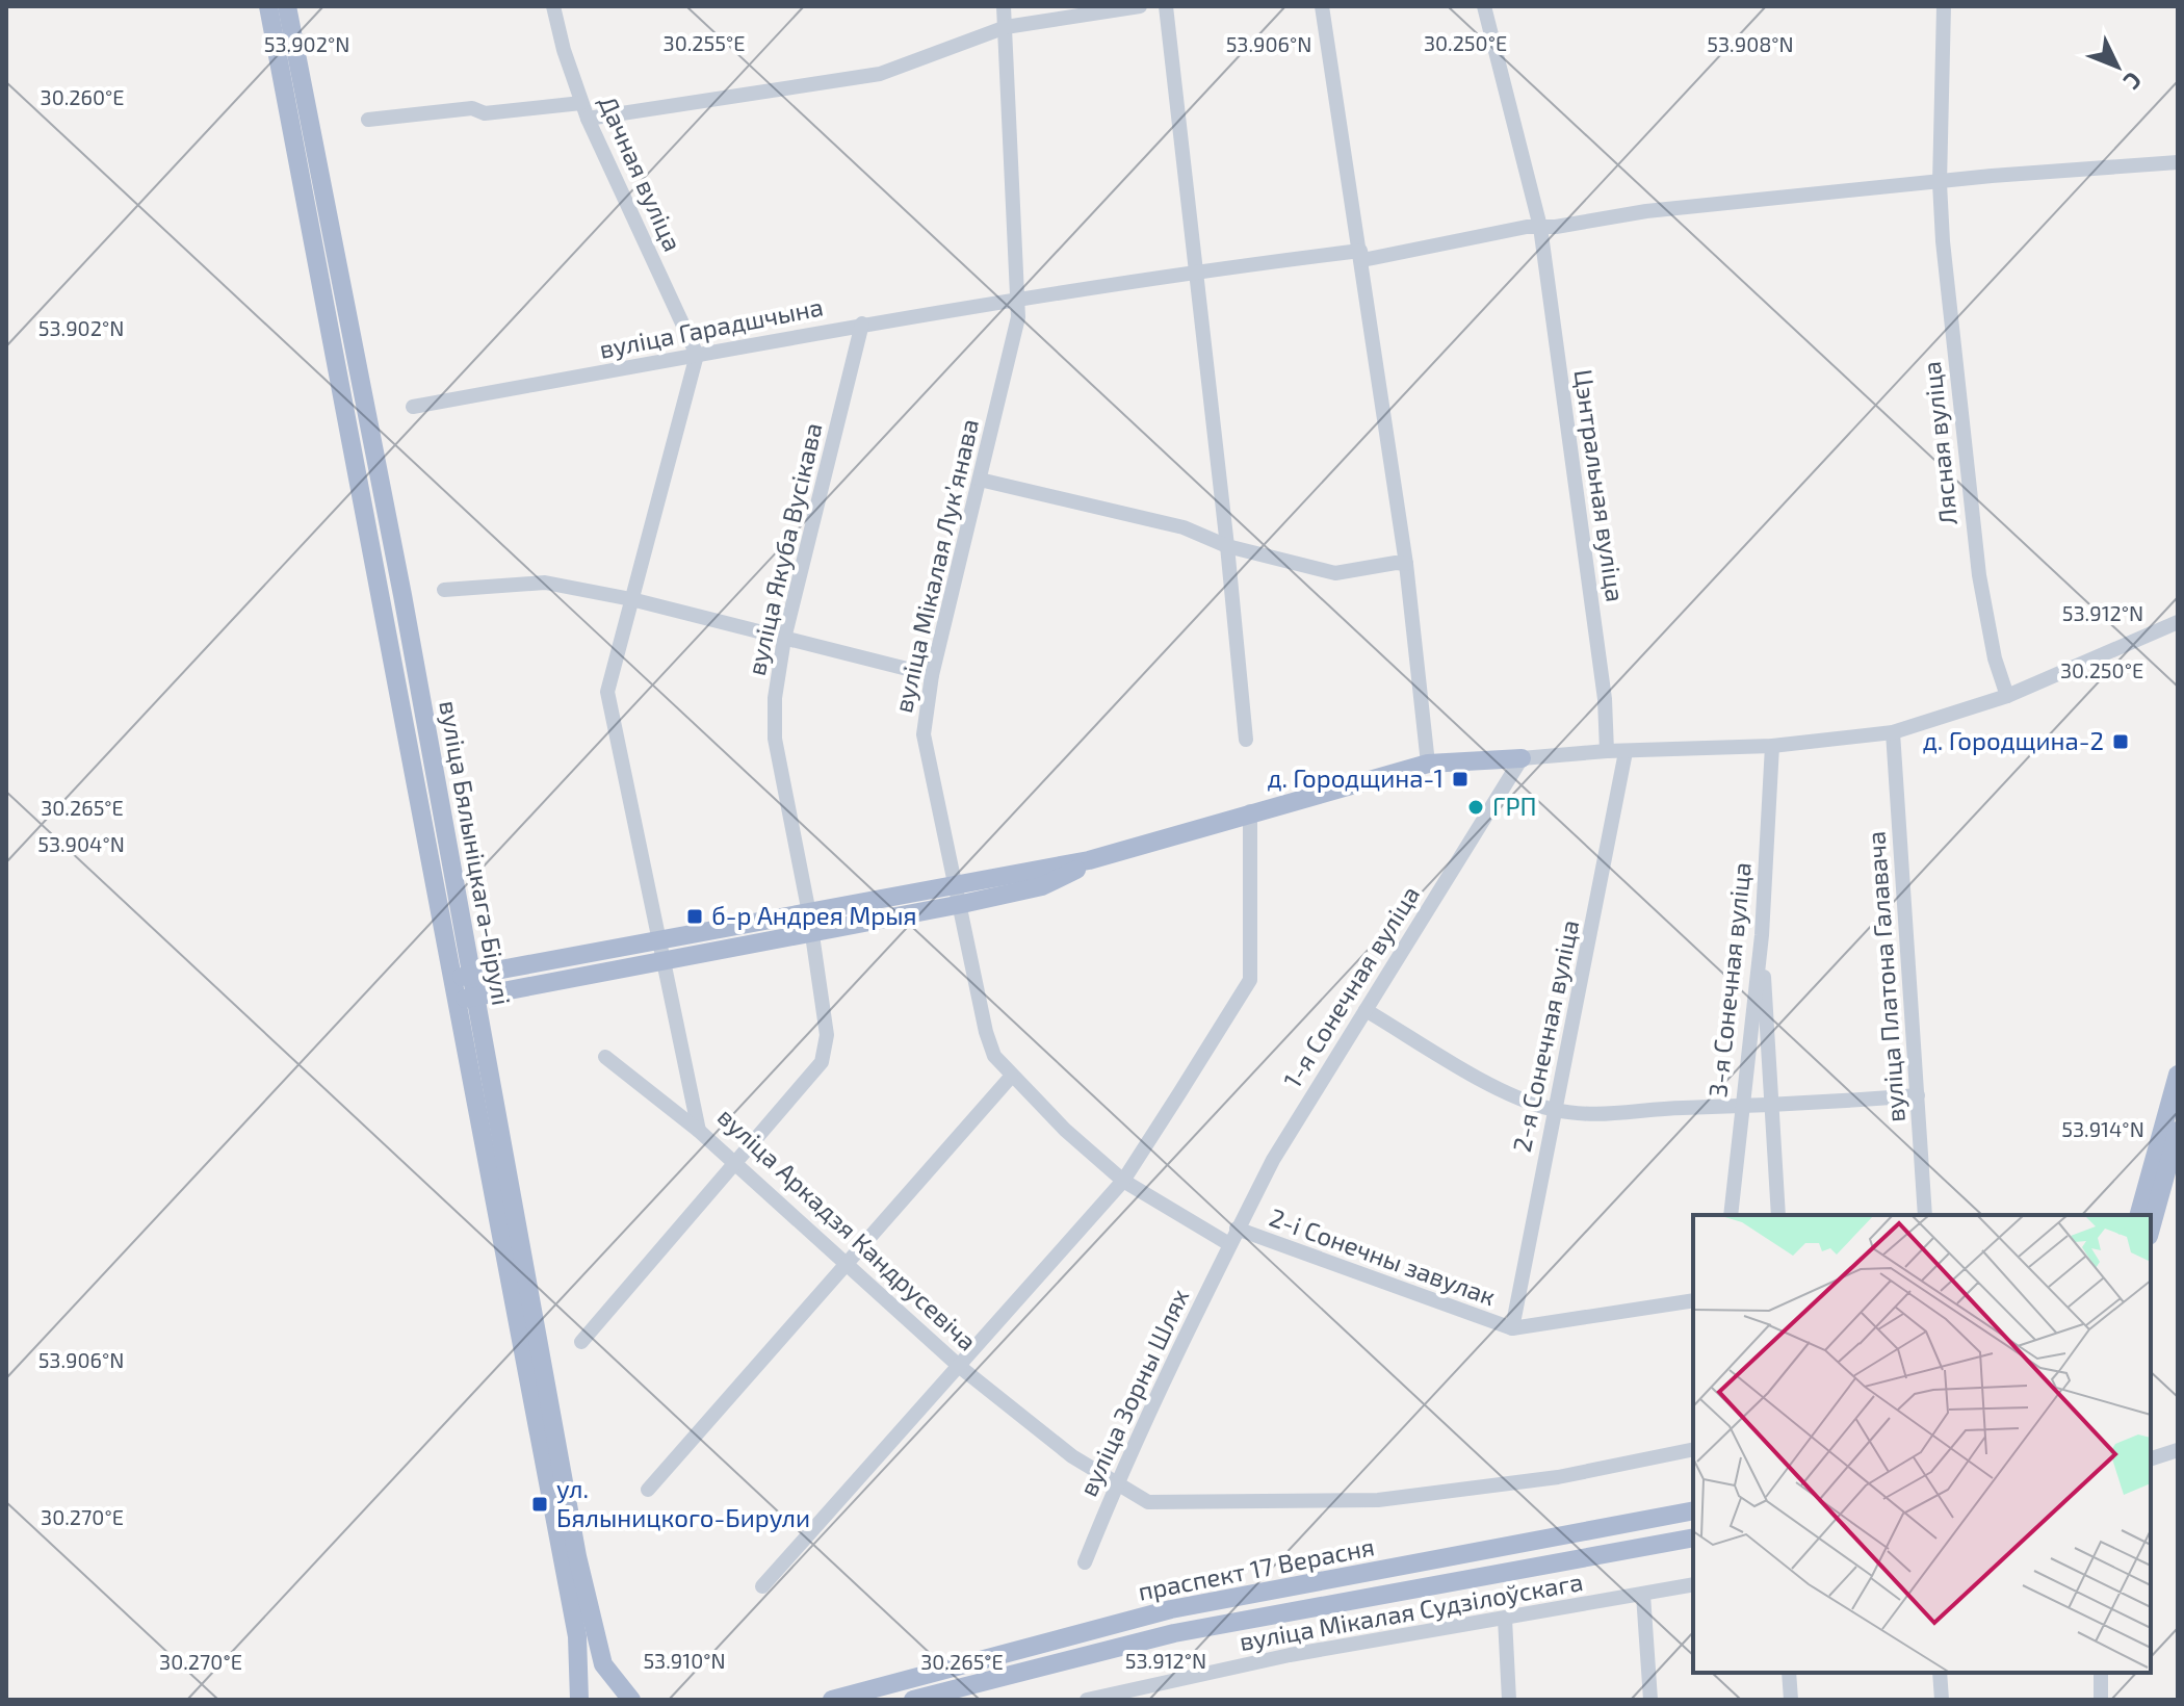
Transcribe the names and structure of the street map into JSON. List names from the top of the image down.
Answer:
{
  "streets": {
    "main road": ["вуліца Бялыніцкага-Бірулі", "праспект 17 Верасня"],
    "street": [
      "Дачная вуліца",
      "вуліца Гарадшчына",
      "Лясная вуліца",
      "Цэнтральная вуліца",
      "вуліца Якуба Вусікава",
      "вуліца Мікалая Лукʼянава",
      "вуліца Платона Галавача",
      "3-я Сонечная вуліца",
      "1-я Сонечная вуліца",
      "2-я Сонечная вуліца",
      "вуліца Аркадзя Кандрусевіча",
      "2-і Сонечны завулак",
      "вуліца Зорны Шлях",
      "вуліца Мікалая Судзілоўскага"
    ]
  },
  "crossings": [
    ["Дачная вуліца", "вуліца Гарадшчына"],
    ["Дачная вуліца", "вуліца Аркадзя Кандрусевіча"],
    ["вуліца Гарадшчына", "вуліца Якуба Вусікава"],
    ["вуліца Гарадшчына", "вуліца Мікалая Лукʼянава"],
    ["вуліца Гарадшчына", "вуліца Аркадзя Кандрусевіча"],
    ["вуліца Якуба Вусікава", "вуліца Аркадзя Кандрусевіча"],
    ["вуліца Мікалая Лукʼянава", "1-я Сонечная вуліца"],
    ["вуліца Мікалая Лукʼянава", "вуліца Зорны Шлях"],
    ["1-я Сонечная вуліца", "2-і Сонечны завулак"],
    ["1-я Сонечная вуліца", "вуліца Зорны Шлях"],
    ["2-я Сонечная вуліца", "2-і Сонечны завулак"],
    ["вуліца Аркадзя Кандрусевіча", "вуліца Зорны Шлях"]
  ],
  "places": {
    "transit": [
      "д. Городщина-2",
      "д. Городщина-1",
      "б-р Андрея Мрыя",
      "ул. Бялыницкого-Бирули"
    ],
    "other": ["ГРП"]
  },
  "north": "bottom right",
  "coordinates": [
    "30.255°E",
    "30.250°E",
    "53.902°N",
    "53.906°N",
    "53.908°N",
    "30.260°E",
    "53.912°N",
    "30.265°E",
    "53.904°N",
    "53.914°N",
    "30.270°E",
    "53.910°N"
  ]
}
